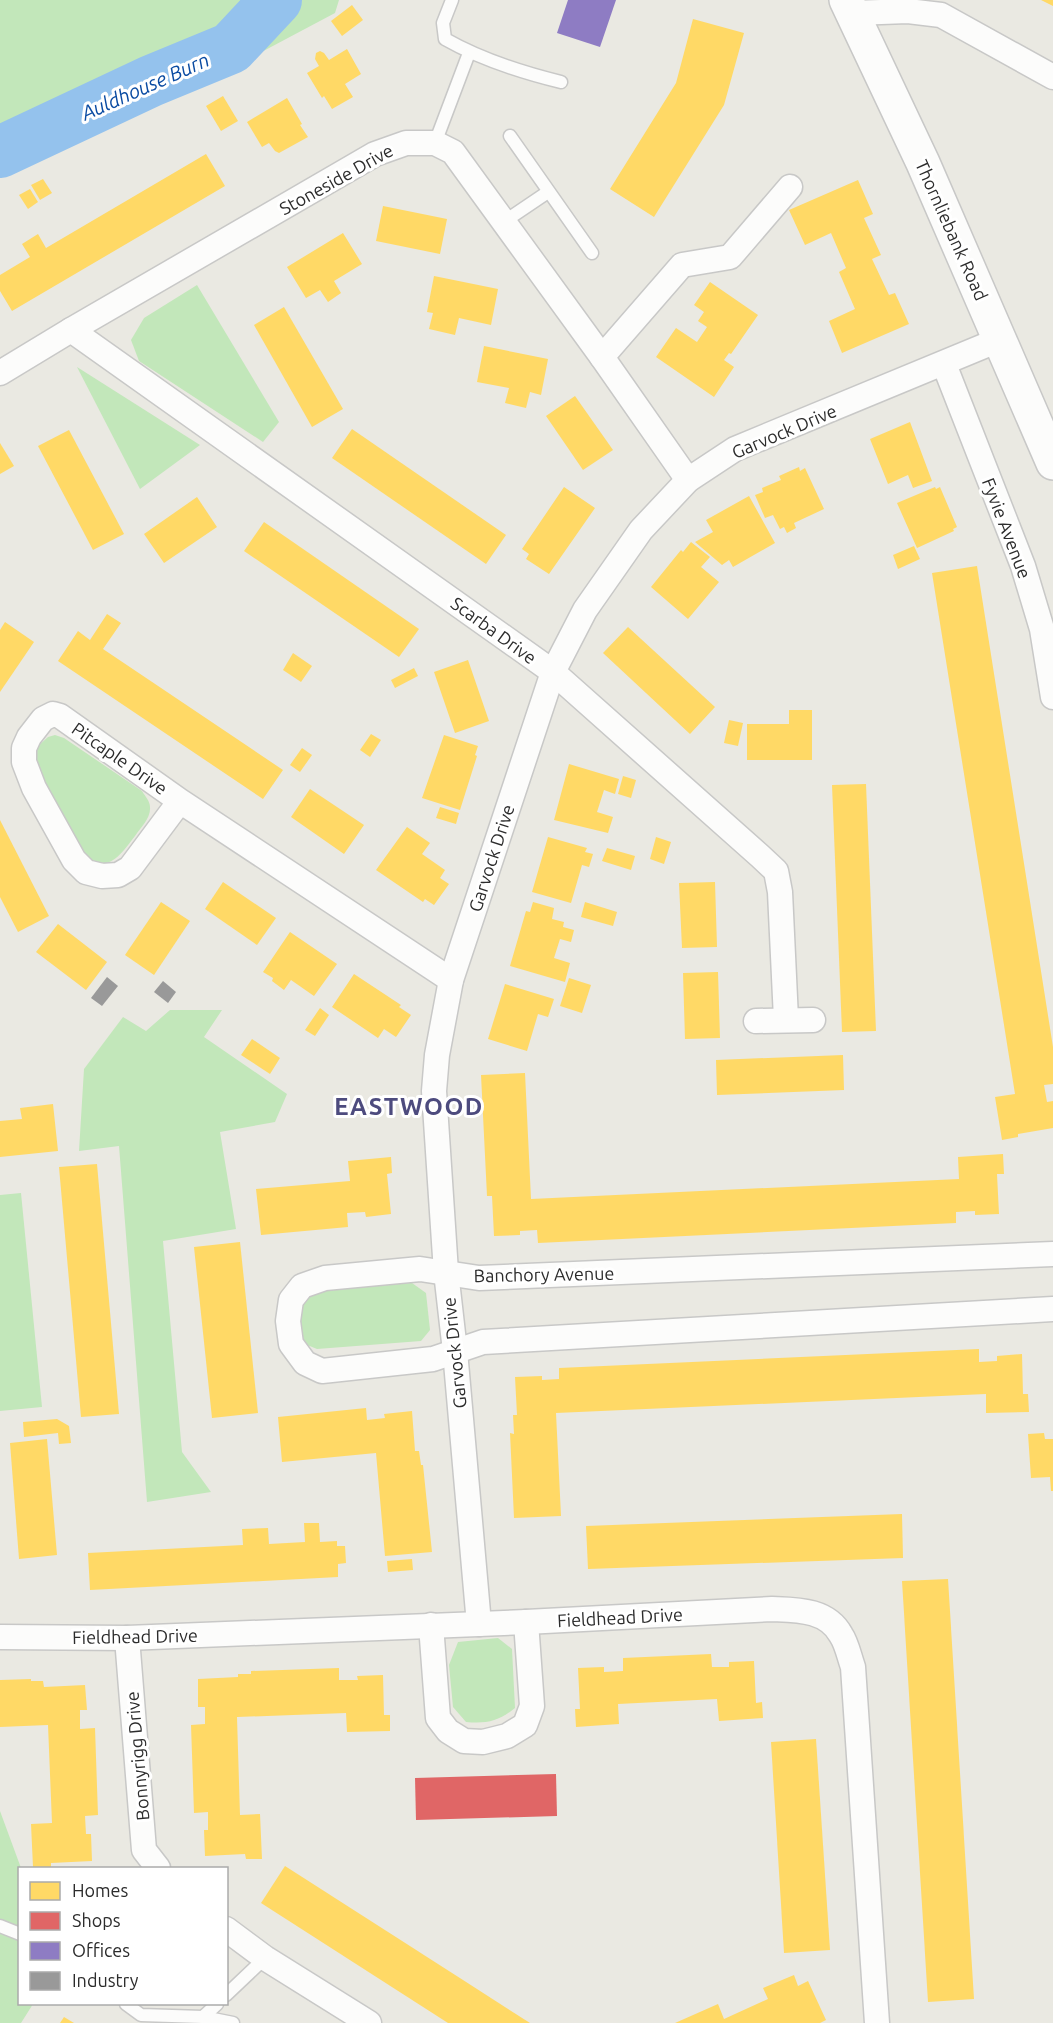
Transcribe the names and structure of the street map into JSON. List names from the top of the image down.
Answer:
{
  "streets": {
    "main road": ["Thornliebank Road"],
    "street": [
      "Stoneside Drive",
      "Garvock Drive",
      "Fyvie Avenue",
      "Scarba Drive",
      "Pitcaple Drive",
      "Banchory Avenue",
      "Fieldhead Drive",
      "Bonnyrigg Drive"
    ]
  },
  "crossings": [
    ["Stoneside Drive", "Scarba Drive"],
    ["Thornliebank Road", "Garvock Drive"],
    ["Garvock Drive", "Fyvie Avenue"],
    ["Garvock Drive", "Scarba Drive"],
    ["Garvock Drive", "Pitcaple Drive"],
    ["Garvock Drive", "Banchory Avenue"],
    ["Garvock Drive", "Fieldhead Drive"],
    ["Fieldhead Drive", "Bonnyrigg Drive"]
  ],
  "districts": ["EASTWOOD"],
  "water": ["Auldhouse Burn"],
  "legend": [
    "Homes",
    "Shops",
    "Offices",
    "Industry"
  ]
}
